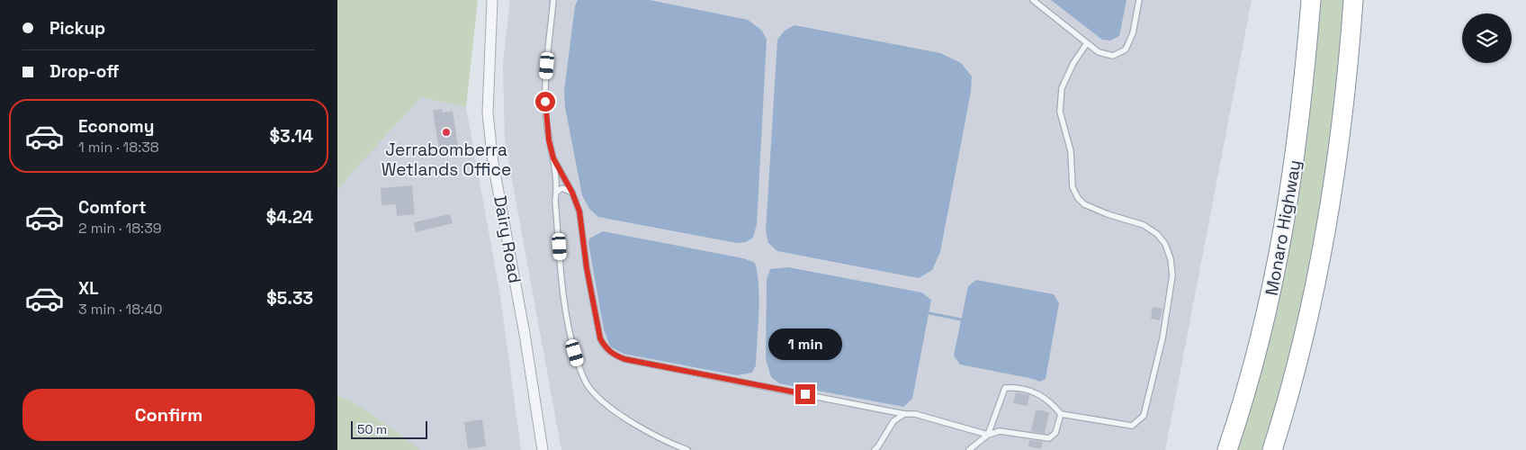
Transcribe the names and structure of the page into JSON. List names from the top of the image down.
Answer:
{
  "streets": {
    "highway": ["Monaro Highway"],
    "street": ["Dairy Road"]
  },
  "places": ["Jerrabomberra Wetlands Office"],
  "scale_bar": "50 m",
  "page": {
    "banner": ["Pickup", "Drop-off"],
    "list": [
      {
        "name": "Economy",
        "note": "1 min · 18:38",
        "value": "$3.14"
      },
      {
        "name": "Comfort",
        "note": "2 min · 18:39",
        "value": "$4.24"
      },
      {
        "name": "XL",
        "note": "3 min · 18:40",
        "value": "$5.33"
      }
    ],
    "bubble": "1 min",
    "buttons": "Confirm",
    "scale": "50 m"
  }
}
